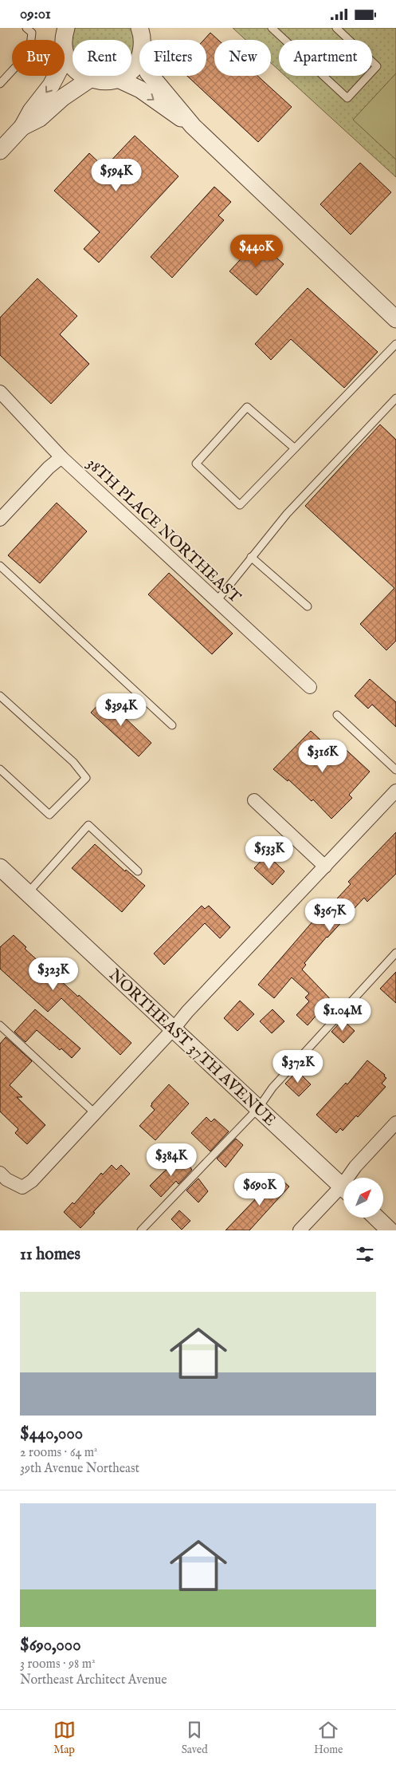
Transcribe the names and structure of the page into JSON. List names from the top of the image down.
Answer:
{
  "streets": {
    "street": ["38TH PLACE NORTHEAST", "NORTHEAST 37TH AVENUE"]
  },
  "north": "top right",
  "page": {
    "status": "09:01",
    "chip": [
      "Buy",
      "Rent",
      "Filters",
      "New",
      "Apartment"
    ],
    "price": [
      "$594K",
      "$440K",
      "$394K",
      "$316K",
      "$533K",
      "$367K",
      "$323K",
      "$1.04M",
      "$372K",
      "$384K",
      "$690K"
    ],
    "heading": "11 homes",
    "list": [
      {
        "name": "$440,000",
        "note": "2 rooms · 64 m² · 39th Avenue Northeast"
      },
      {
        "name": "$690,000",
        "note": "3 rooms · 98 m² · Northeast Architect Avenue"
      }
    ],
    "tabs": ["Map", "Saved", "Home"]
  }
}
